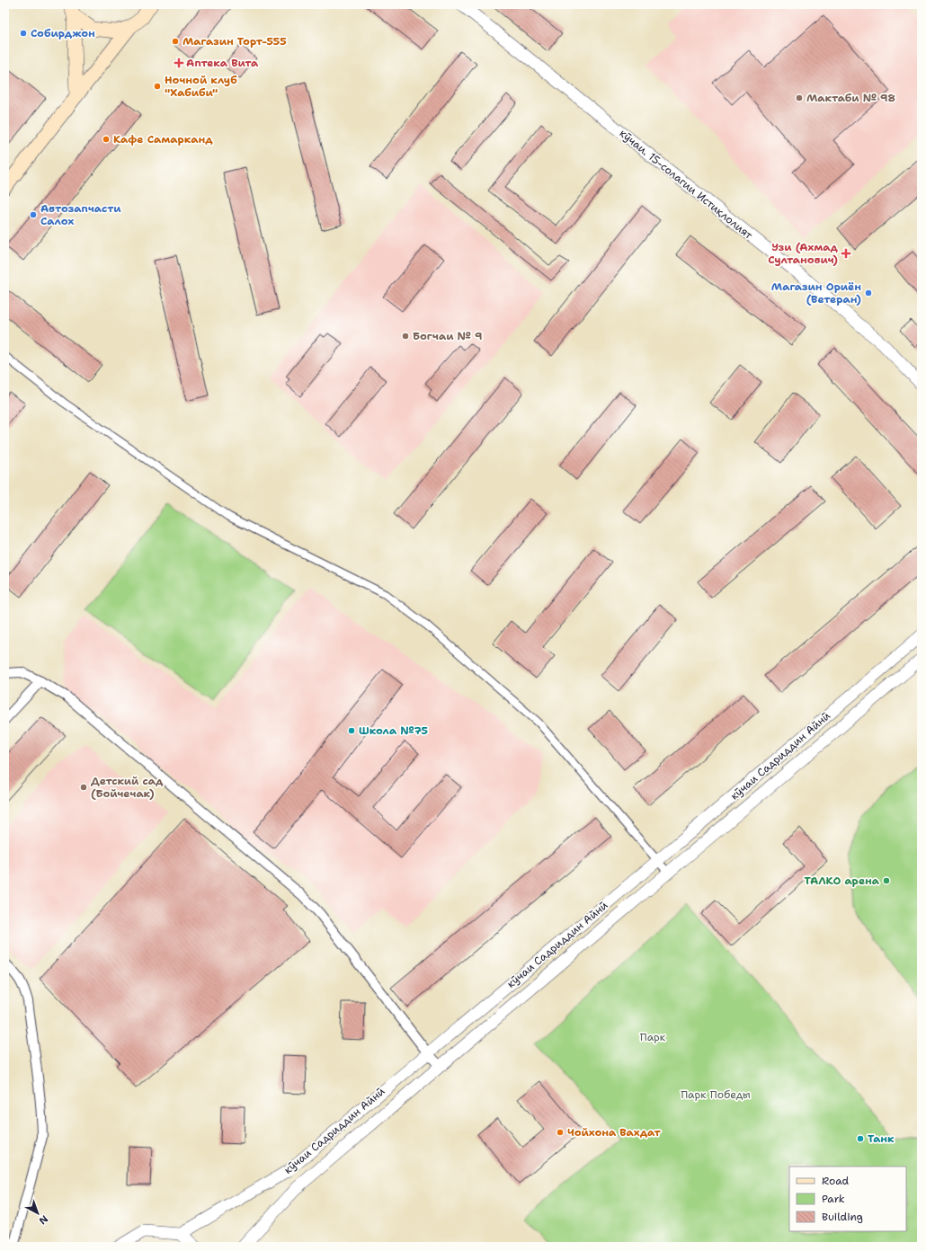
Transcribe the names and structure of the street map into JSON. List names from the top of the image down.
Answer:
{
  "streets": {
    "street": ["кӯчаи. 15-солагии Истиқлолият", "кӯчаи Садриддин Айнӣ"]
  },
  "parks": ["Парк", "Парк Победы"],
  "places": {
    "other": [
      "Собирджон",
      "Магазин Торт-555",
      "Ночной клуб \"Хабиби\"",
      "Мактаби № 98",
      "Кафе Самарканд",
      "Автозапчасти Салох",
      "Магазин Ориён (Ветеран)",
      "Богчаи № 9",
      "Школа №75",
      "Детский сад (Бойчечак)",
      "ТАЛКО арена",
      "Чойхона Вахдат",
      "Танк"
    ],
    "health": ["Аптека Вита", "Узи (Ахмад Султанович)"]
  },
  "legend": ["Road", "Park", "Building"],
  "north": "bottom right"
}
